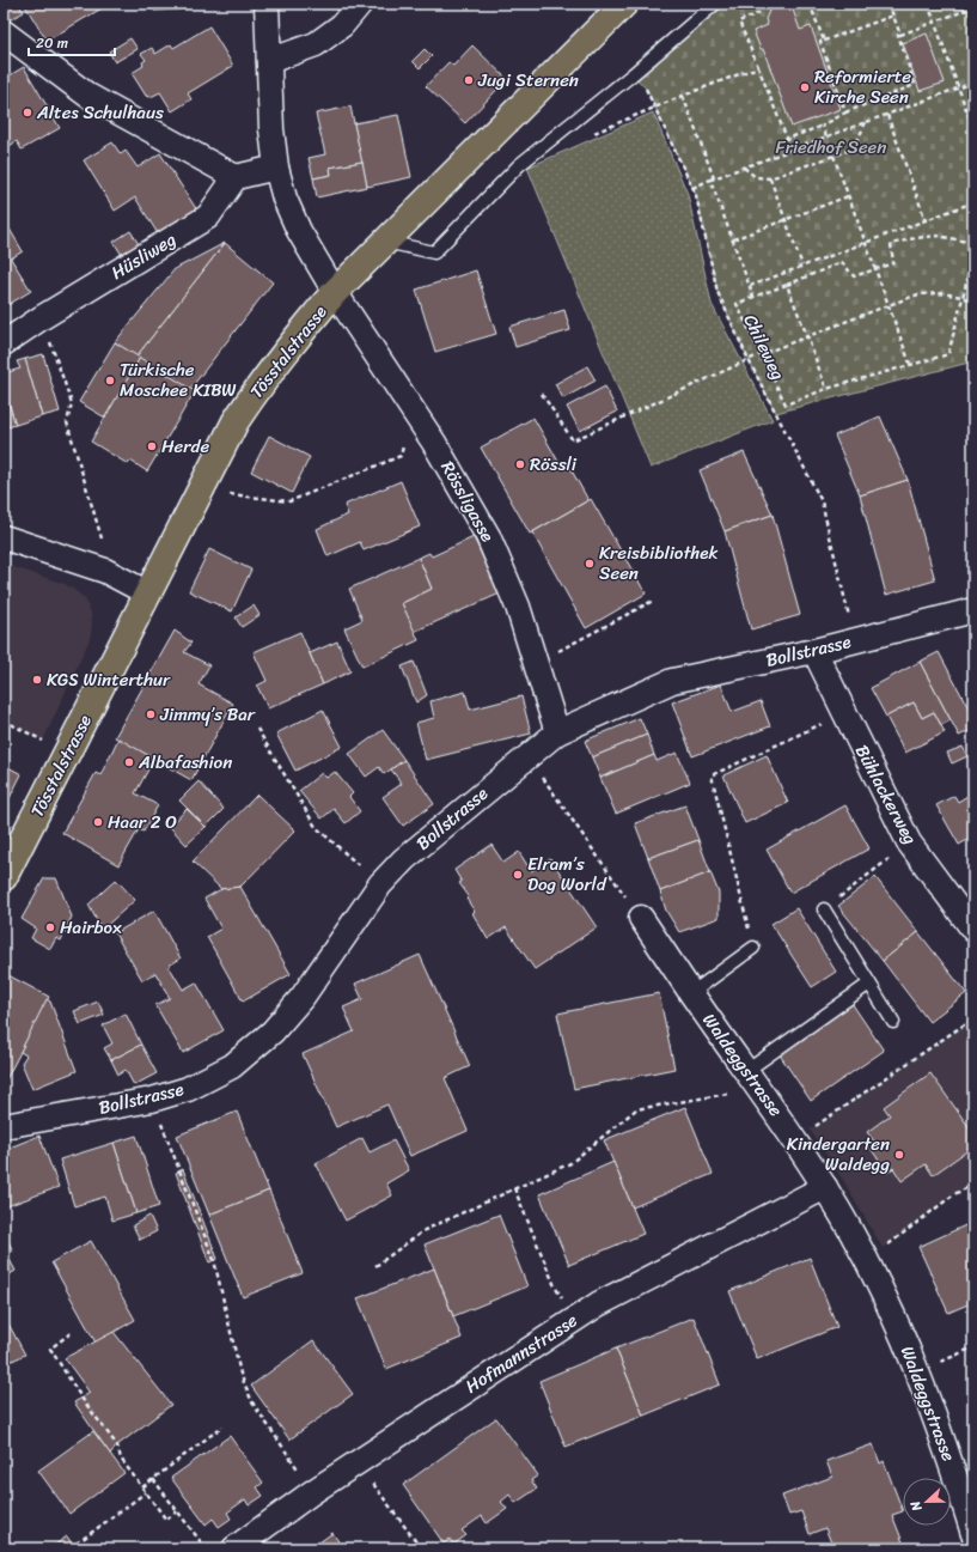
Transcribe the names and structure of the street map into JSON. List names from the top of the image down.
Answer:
{
  "streets": {
    "main road": ["Tösstalstrasse"],
    "street": [
      "Hüsliweg",
      "Rössligasse",
      "Bollstrasse",
      "Bühlackerweg",
      "Waldeggstrasse",
      "Hofmannstrasse"
    ],
    "path": ["Chileweg"]
  },
  "crossings": [
    ["Chileweg", "Bollstrasse"],
    ["Tösstalstrasse", "Rössligasse"],
    ["Rössligasse", "Bollstrasse"],
    ["Bollstrasse", "Bühlackerweg"],
    ["Waldeggstrasse", "Hofmannstrasse"]
  ],
  "parks": ["Friedhof Seen"],
  "places": [
    "Jugi Sternen",
    "Reformierte Kirche Seen",
    "Altes Schulhaus",
    "Türkische Moschee KIBW",
    "Herde",
    "Rössli",
    "Kreisbibliothek Seen",
    "KGS Winterthur",
    "Jimmy’s Bar",
    "Albafashion",
    "Haar 2 O",
    "Elram’s Dog World",
    "Hairbox",
    "Kindergarten Waldegg"
  ],
  "scale_bar": "20 m",
  "north": "left"
}
